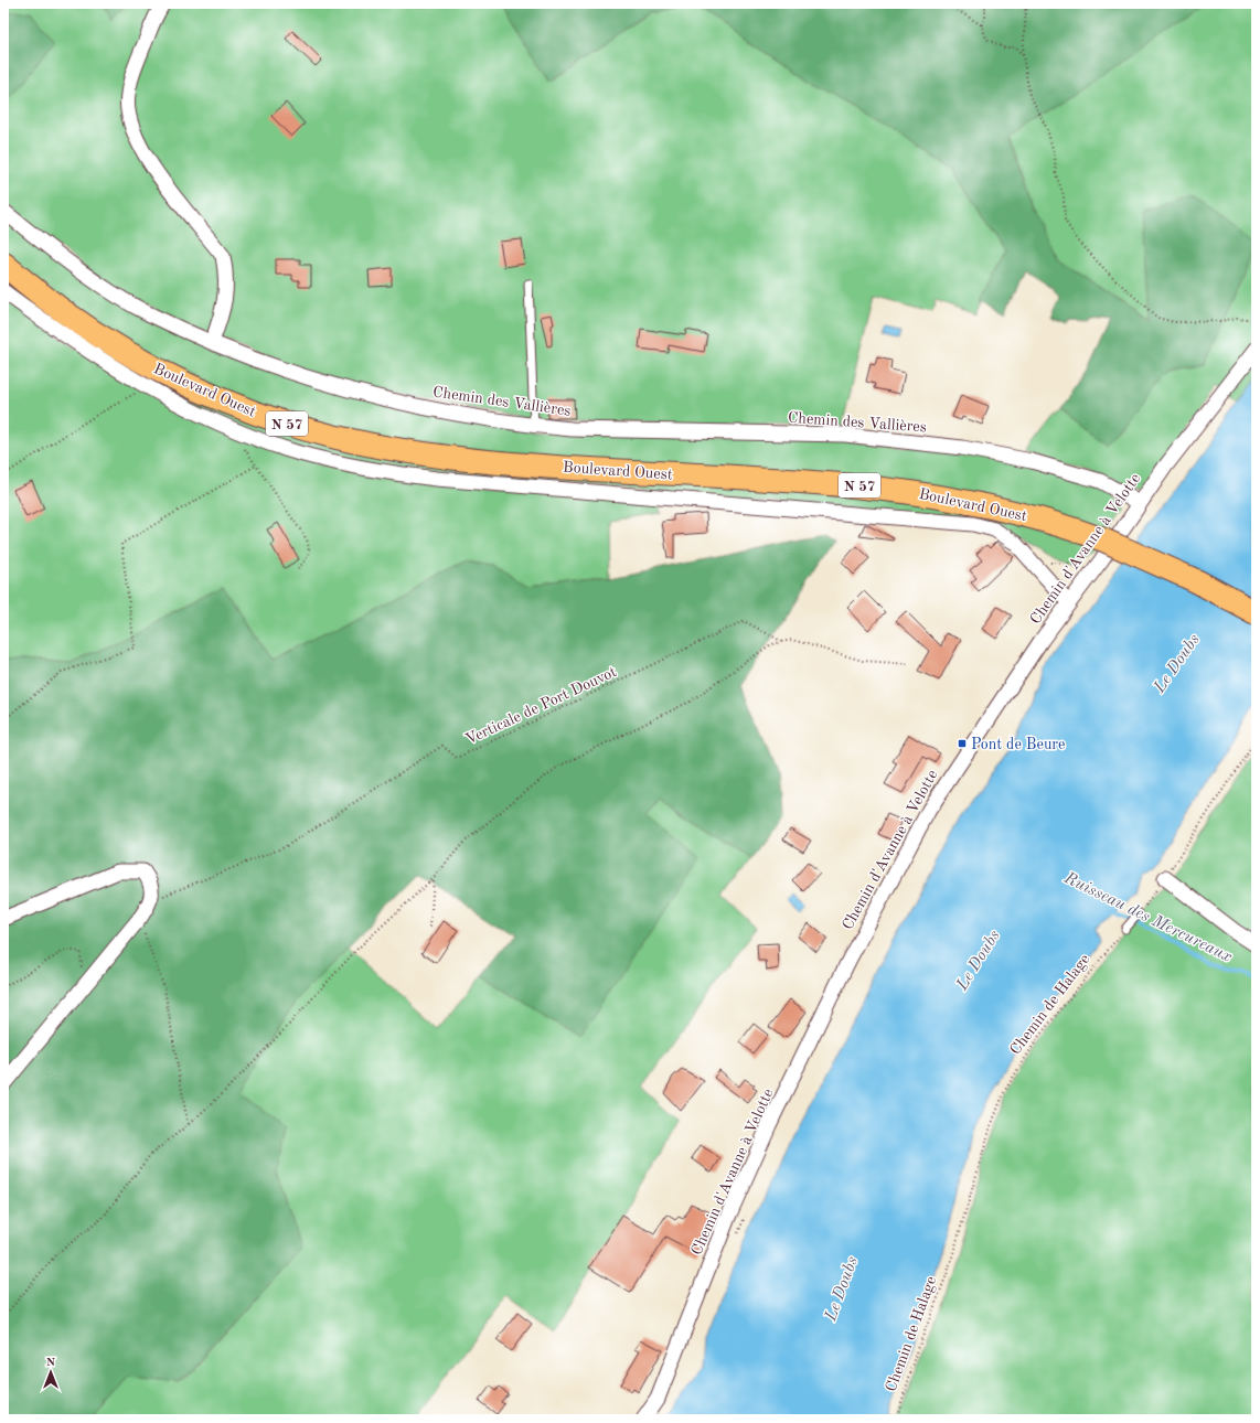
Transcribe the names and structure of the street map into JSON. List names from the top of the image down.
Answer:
{
  "streets": {
    "main road": ["Boulevard Ouest", "N 57"],
    "street": ["Chemin des Vallières", "Chemin d'Avanne à Velotte"],
    "path": ["Verticale de Port Douvot", "Chemin de Halage"]
  },
  "crossings": [
    ["Boulevard Ouest", "Chemin d'Avanne à Velotte"],
    ["Chemin des Vallières", "Chemin d'Avanne à Velotte"]
  ],
  "water": ["Le Doubs", "Ruisseau des Mercureaux"],
  "places": {
    "transit": ["Pont de Beure"]
  },
  "north": "top"
}
